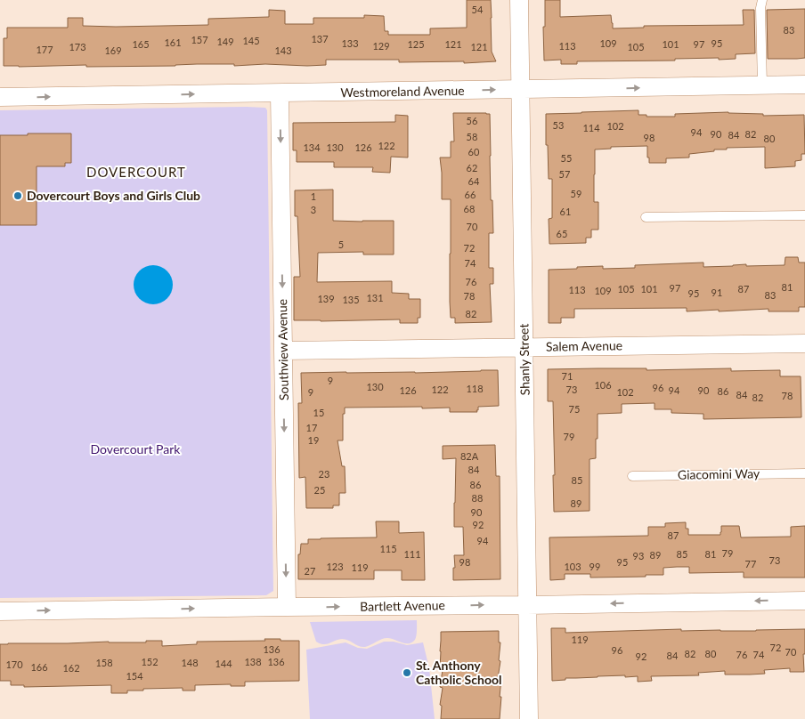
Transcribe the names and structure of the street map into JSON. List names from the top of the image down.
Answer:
{
  "streets": {
    "street": [
      "Westmoreland Avenue",
      "Salem Avenue",
      "Southview Avenue",
      "Shanly Street",
      "Bartlett Avenue"
    ],
    "lane": ["Giacomini Way"]
  },
  "crossings": [
    ["Westmoreland Avenue", "Southview Avenue"],
    ["Westmoreland Avenue", "Shanly Street"],
    ["Salem Avenue", "Southview Avenue"],
    ["Salem Avenue", "Shanly Street"],
    ["Southview Avenue", "Bartlett Avenue"],
    ["Shanly Street", "Bartlett Avenue"]
  ],
  "one_way": ["Westmoreland Avenue", "Southview Avenue"],
  "districts": ["DOVERCOURT"],
  "parks": ["Dovercourt Park"],
  "places": ["Dovercourt Boys and Girls Club", "St. Anthony Catholic School"],
  "house_numbers": [
    "54",
    "83",
    "137",
    "157",
    "145",
    "149",
    "161",
    "133",
    "109",
    "95",
    "165",
    "125",
    "121",
    "101",
    "97",
    "129",
    "113",
    "173",
    "121",
    "105",
    "177",
    "169",
    "143",
    "56",
    "53",
    "102",
    "114",
    "94",
    "90",
    "82",
    "84",
    "58",
    "98",
    "80",
    "122",
    "134",
    "130",
    "126",
    "60",
    "55",
    "62",
    "57",
    "64",
    "59",
    "66",
    "1",
    "68",
    "3",
    "61",
    "70",
    "65",
    "5",
    "72",
    "74",
    "76",
    "81",
    "97",
    "105",
    "101",
    "87",
    "113",
    "109",
    "91",
    "95",
    "83",
    "78",
    "131",
    "139",
    "135",
    "82",
    "71",
    "9",
    "106",
    "130",
    "96",
    "118",
    "122",
    "73",
    "126",
    "94",
    "90",
    "86",
    "9",
    "102",
    "84",
    "78",
    "82",
    "75",
    "15",
    "17",
    "79",
    "19",
    "82A",
    "84",
    "23",
    "85",
    "86",
    "25",
    "88",
    "89",
    "90",
    "92",
    "87",
    "94",
    "115",
    "79",
    "111",
    "85",
    "81",
    "89",
    "93",
    "73",
    "98",
    "95",
    "77",
    "123",
    "103",
    "99",
    "119",
    "27",
    "119",
    "72",
    "136",
    "96",
    "70",
    "82",
    "80",
    "76",
    "74",
    "84",
    "92",
    "152",
    "138",
    "136",
    "158",
    "148",
    "144",
    "170",
    "166",
    "162",
    "154"
  ]
}
